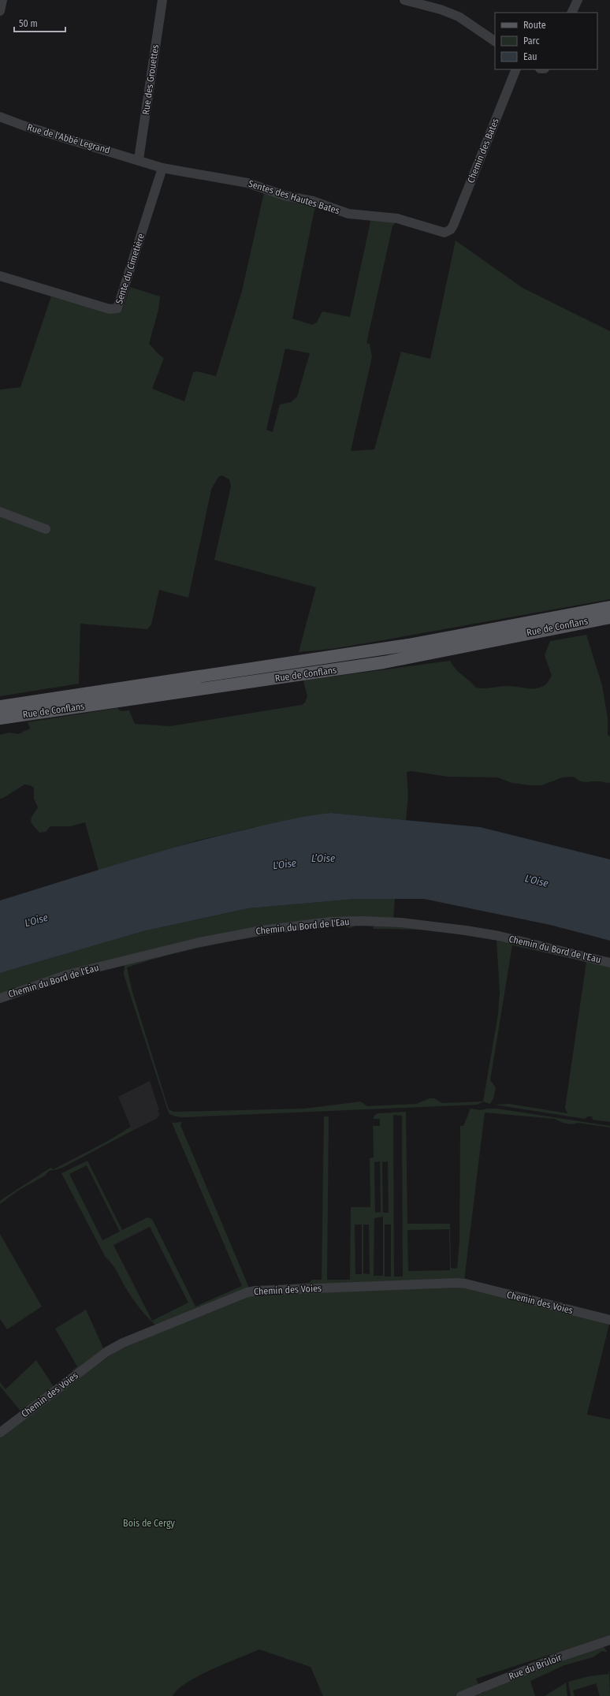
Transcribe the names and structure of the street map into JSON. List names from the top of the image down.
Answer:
{
  "streets": {
    "main road": ["Rue de Conflans"],
    "street": [
      "Rue des Grouettes",
      "Rue de l'Abbé Legrand",
      "Chemin des Bates",
      "Sentes des Hautes Bates",
      "Sente du Cimetière",
      "Chemin du Bord de l'Eau",
      "Chemin des Voies",
      "Rue du Brûloir"
    ]
  },
  "crossings": [
    ["Rue des Grouettes", "Rue de l'Abbé Legrand"],
    ["Rue des Grouettes", "Sentes des Hautes Bates"],
    ["Rue de l'Abbé Legrand", "Sentes des Hautes Bates"],
    ["Chemin des Bates", "Sentes des Hautes Bates"],
    ["Sentes des Hautes Bates", "Sente du Cimetière"]
  ],
  "water": ["L’Oise", "L'Oise"],
  "parks": ["Bois de Cergy"],
  "legend": ["Route", "Parc", "Eau"],
  "scale_bar": "50 m"
}
